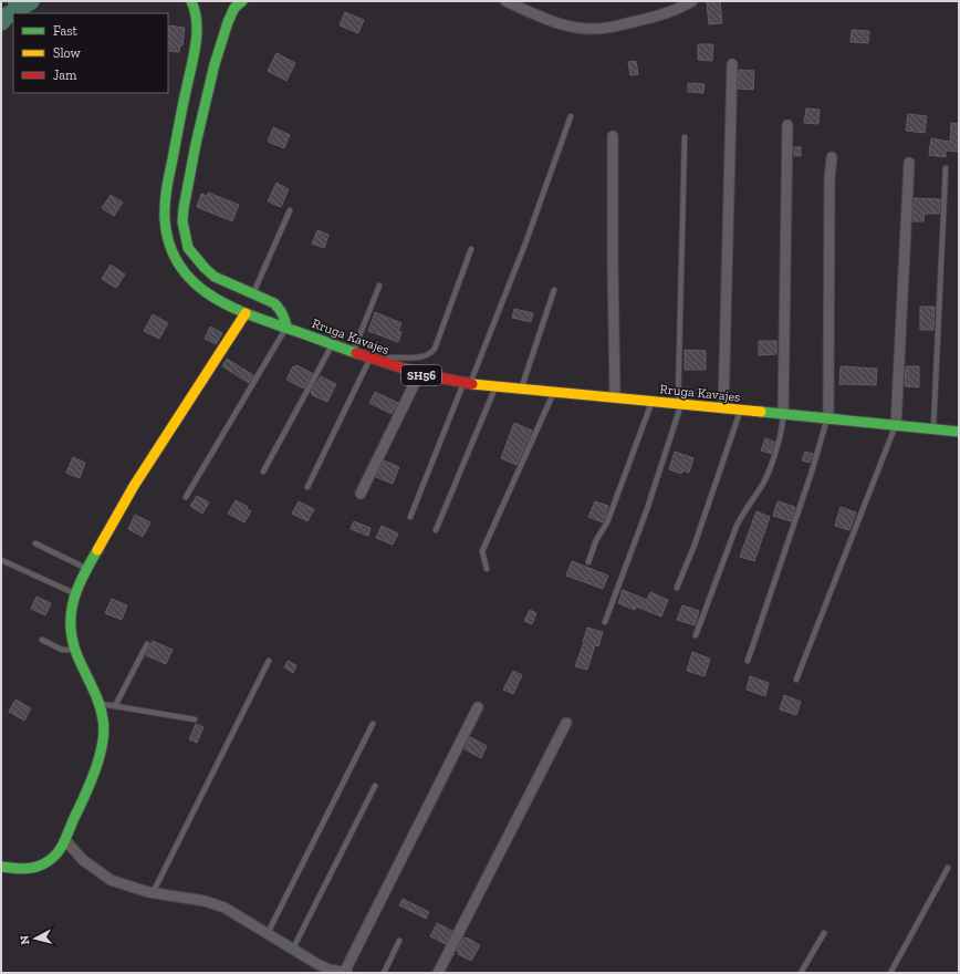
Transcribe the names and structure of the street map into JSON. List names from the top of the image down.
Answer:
{
  "streets": {
    "main road": ["Rruga Kavajes", "SH56"]
  },
  "legend": ["Fast", "Slow", "Jam"],
  "north": "left"
}
